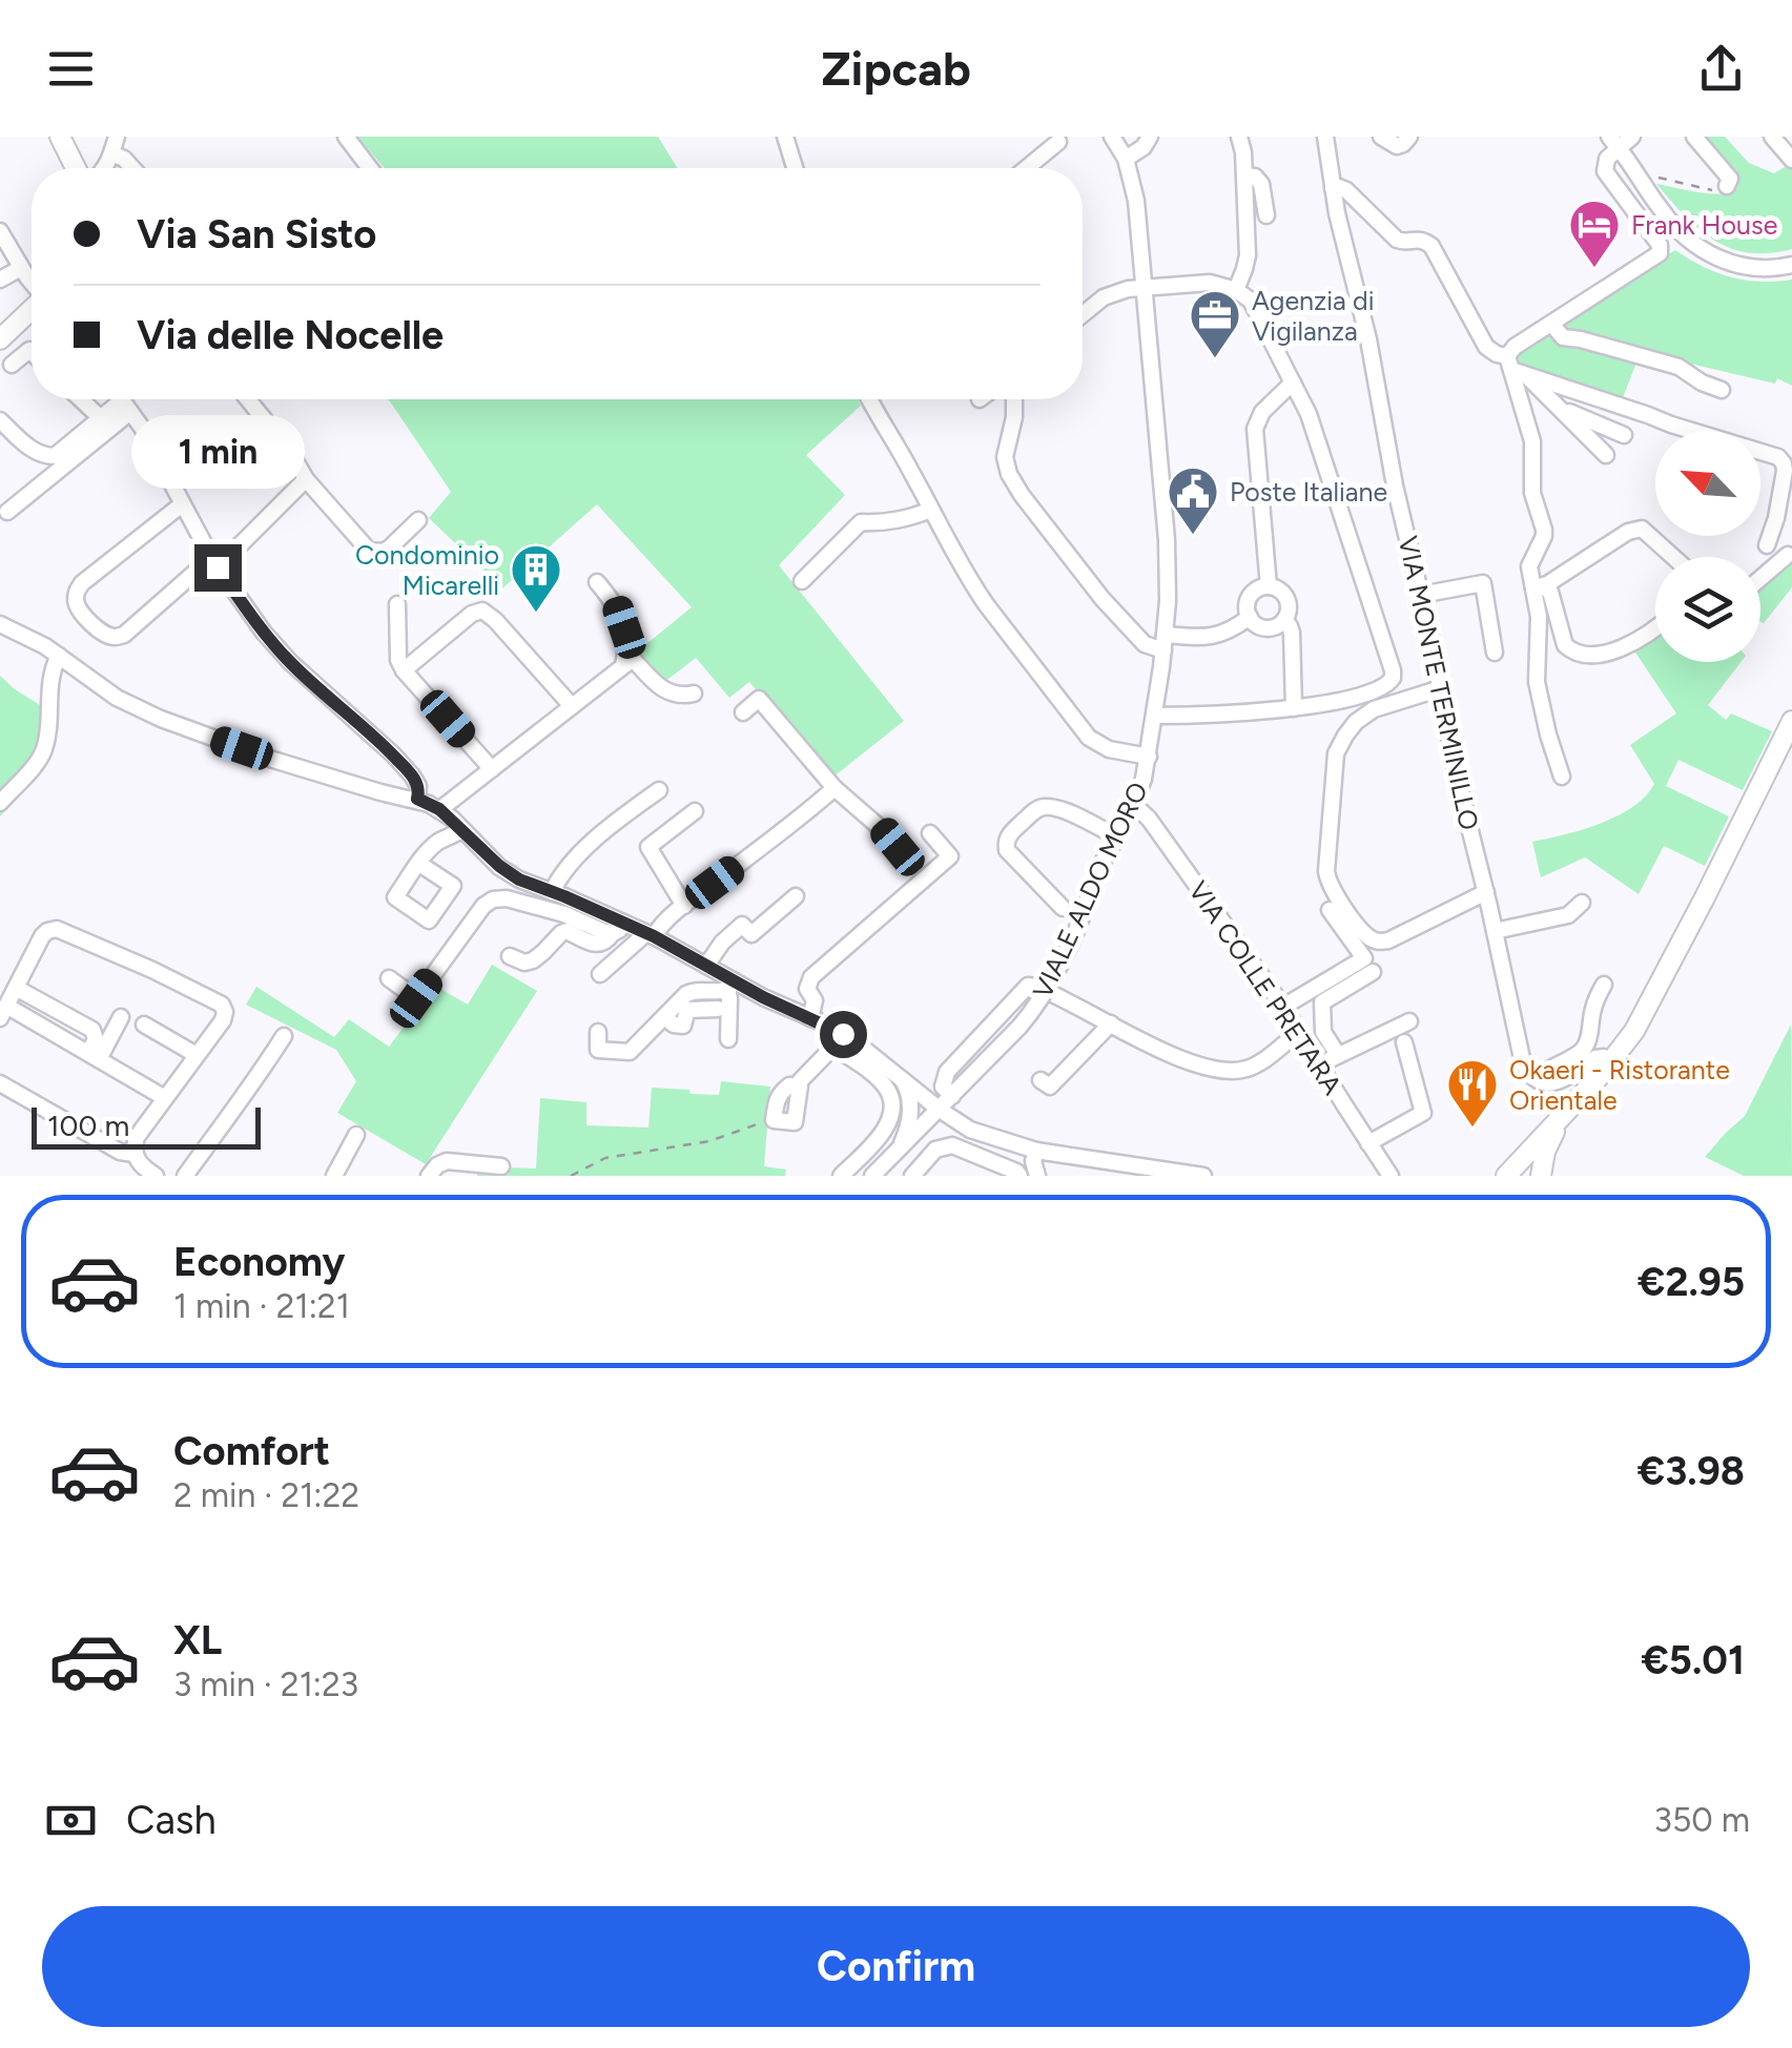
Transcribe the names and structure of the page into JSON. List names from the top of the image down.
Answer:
{
  "streets": {
    "street": ["VIA MONTE TERMINILLO", "VIALE ALDO MORO", "VIA COLLE PRETARA"]
  },
  "crossings": [
    ["VIALE ALDO MORO", "VIA COLLE PRETARA"]
  ],
  "places": {
    "hotel": ["Frank House"],
    "office": ["Agenzia di Vigilanza"],
    "public building": ["Poste Italiane"],
    "building": ["Condominio Micarelli"],
    "restaurant": ["Okaeri - Ristorante Orientale"]
  },
  "scale_bar": "100 m",
  "north": "top left",
  "page": {
    "header": "Zipcab",
    "banner": ["Via San Sisto", "Via delle Nocelle"],
    "bubble": "1 min",
    "scale": "100 m",
    "list": [
      {
        "name": "Economy",
        "note": "1 min · 21:21",
        "value": "€2.95"
      },
      {
        "name": "Comfort",
        "note": "2 min · 21:22",
        "value": "€3.98"
      },
      {
        "name": "XL",
        "note": "3 min · 21:23",
        "value": "€5.01"
      }
    ],
    "pay": ["Cash", "350 m"],
    "buttons": "Confirm"
  }
}
